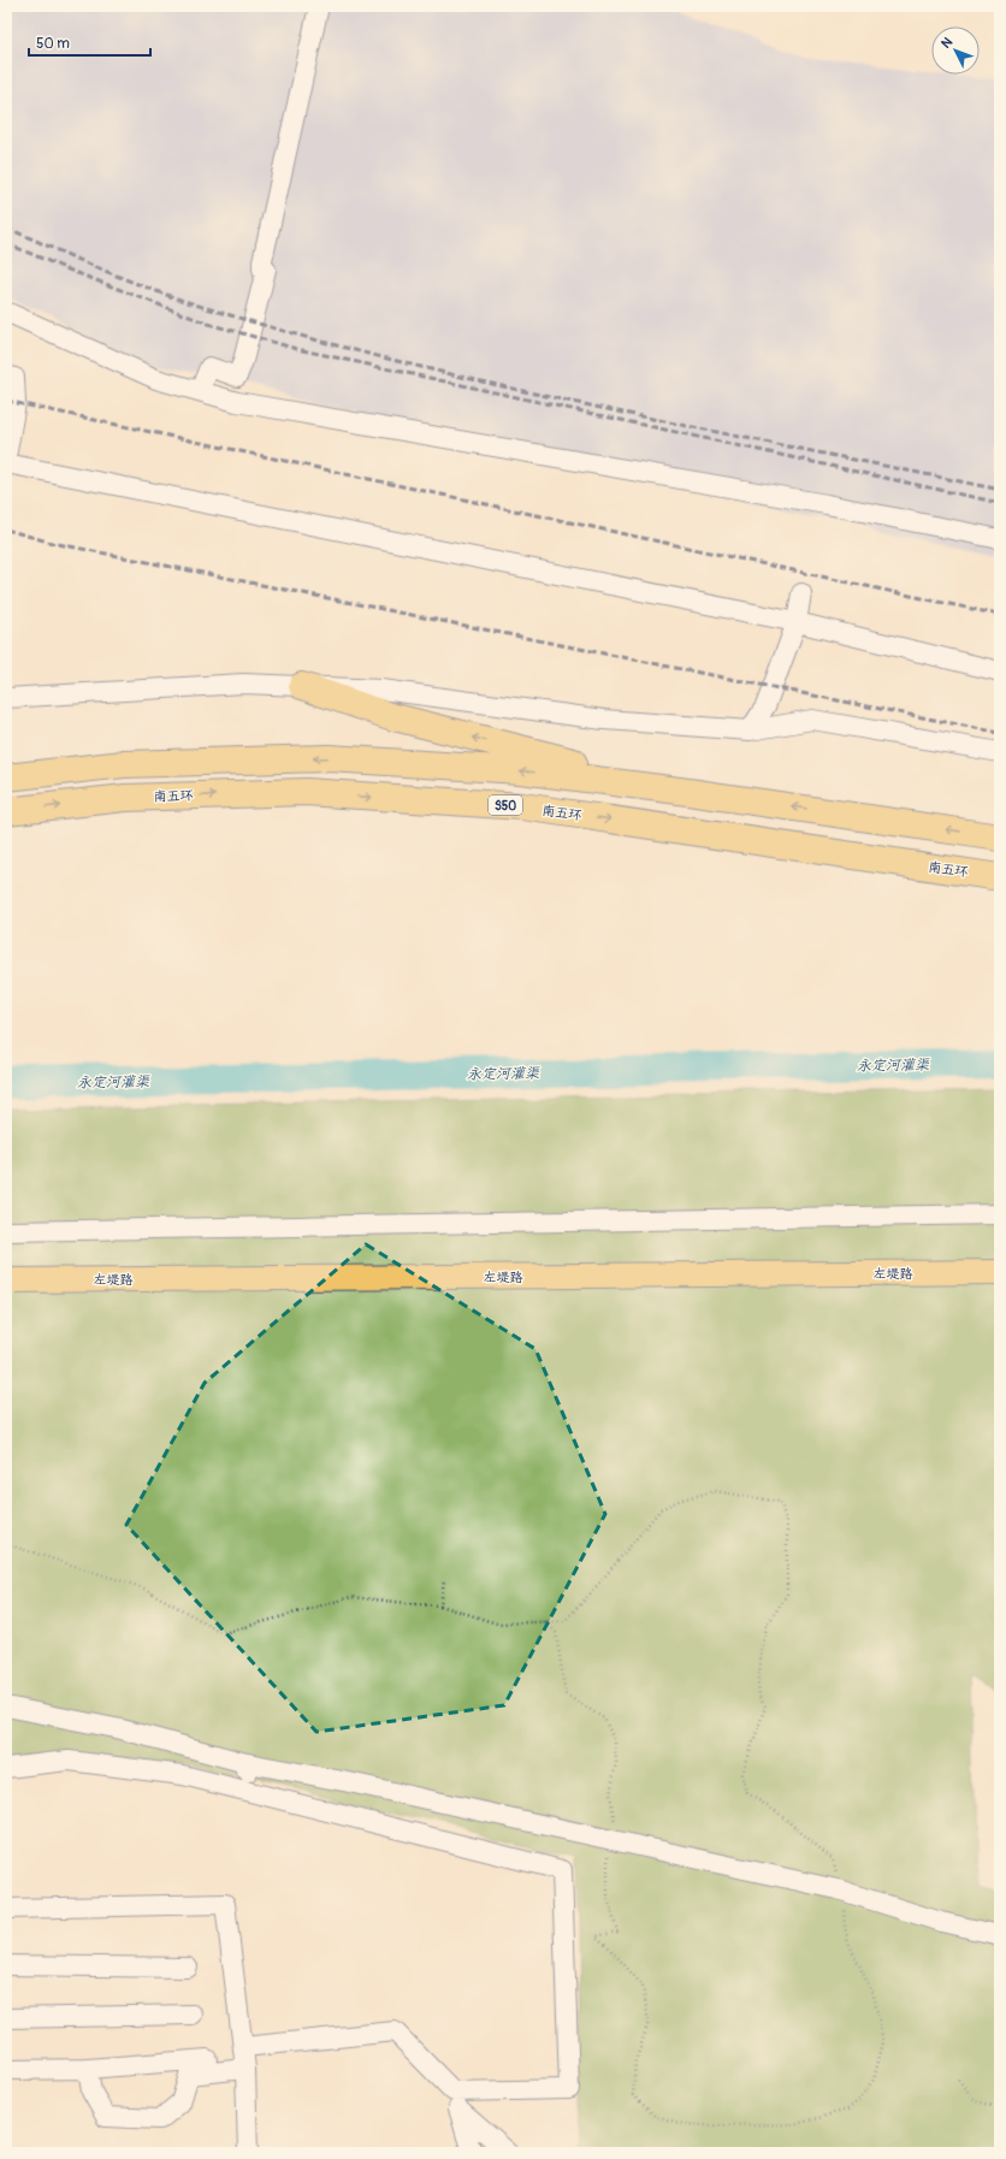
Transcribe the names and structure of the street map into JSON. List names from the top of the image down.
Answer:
{
  "streets": {
    "highway": ["南五环", "S50"],
    "main road": ["左堤路"]
  },
  "water": ["永定河灌渠"],
  "scale_bar": "50 m",
  "north": "top left"
}
